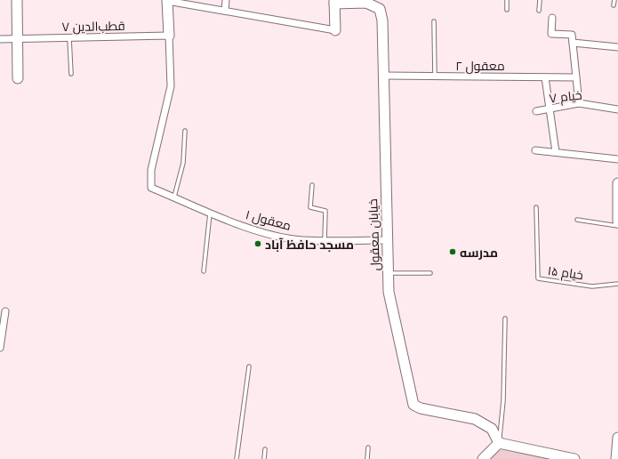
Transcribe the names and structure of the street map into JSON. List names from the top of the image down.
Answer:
{
  "streets": {
    "street": [
      "قطب‌الدین ۷",
      "معقول ۲",
      "خیام ۷",
      "معقول ۱",
      "خیابان معقول"
    ],
    "lane": ["خیام ۱۵"]
  },
  "crossings": [
    ["قطب‌الدین ۷", "معقول ۱"],
    ["معقول ۲", "خیابان معقول"],
    ["معقول ۱", "خیابان معقول"]
  ],
  "places": ["مسجد حافظ آباد", "مدرسه"]
}
